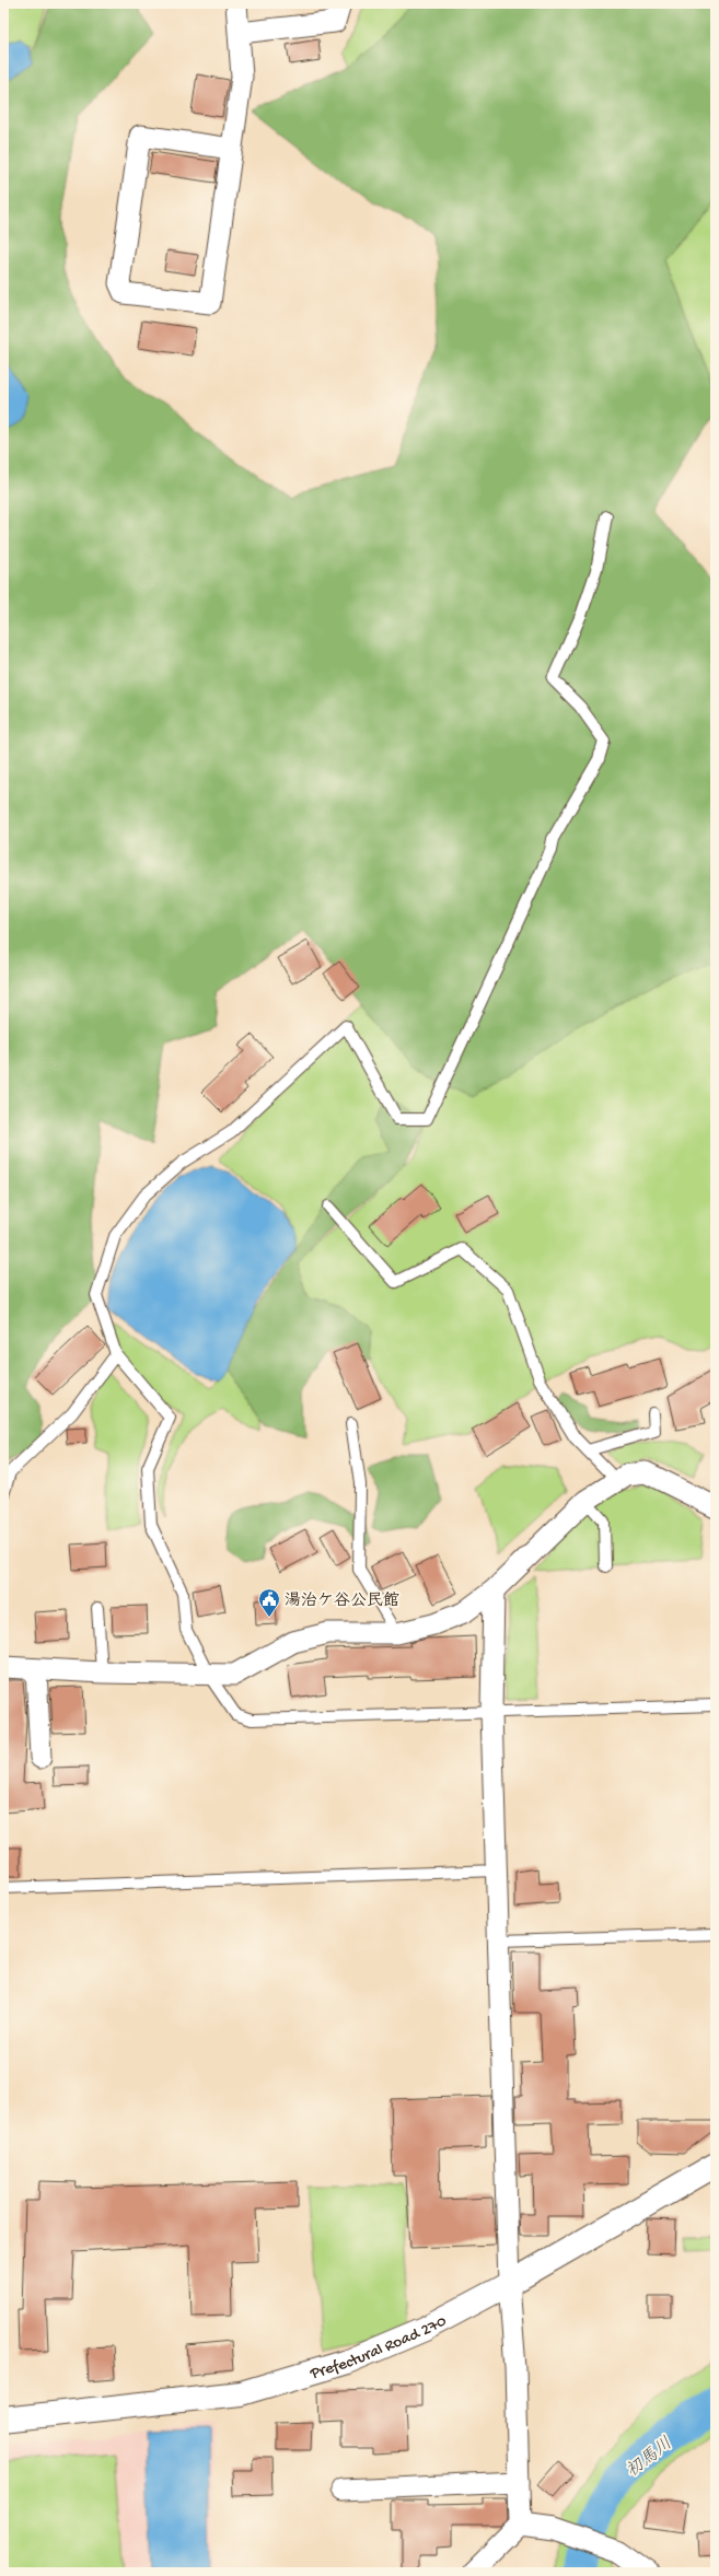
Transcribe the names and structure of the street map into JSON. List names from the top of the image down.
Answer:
{
  "streets": {
    "main road": ["Prefectural Road 270"]
  },
  "water": ["初馬川"],
  "places": {
    "public building": ["湯治ケ谷公民館"]
  }
}
